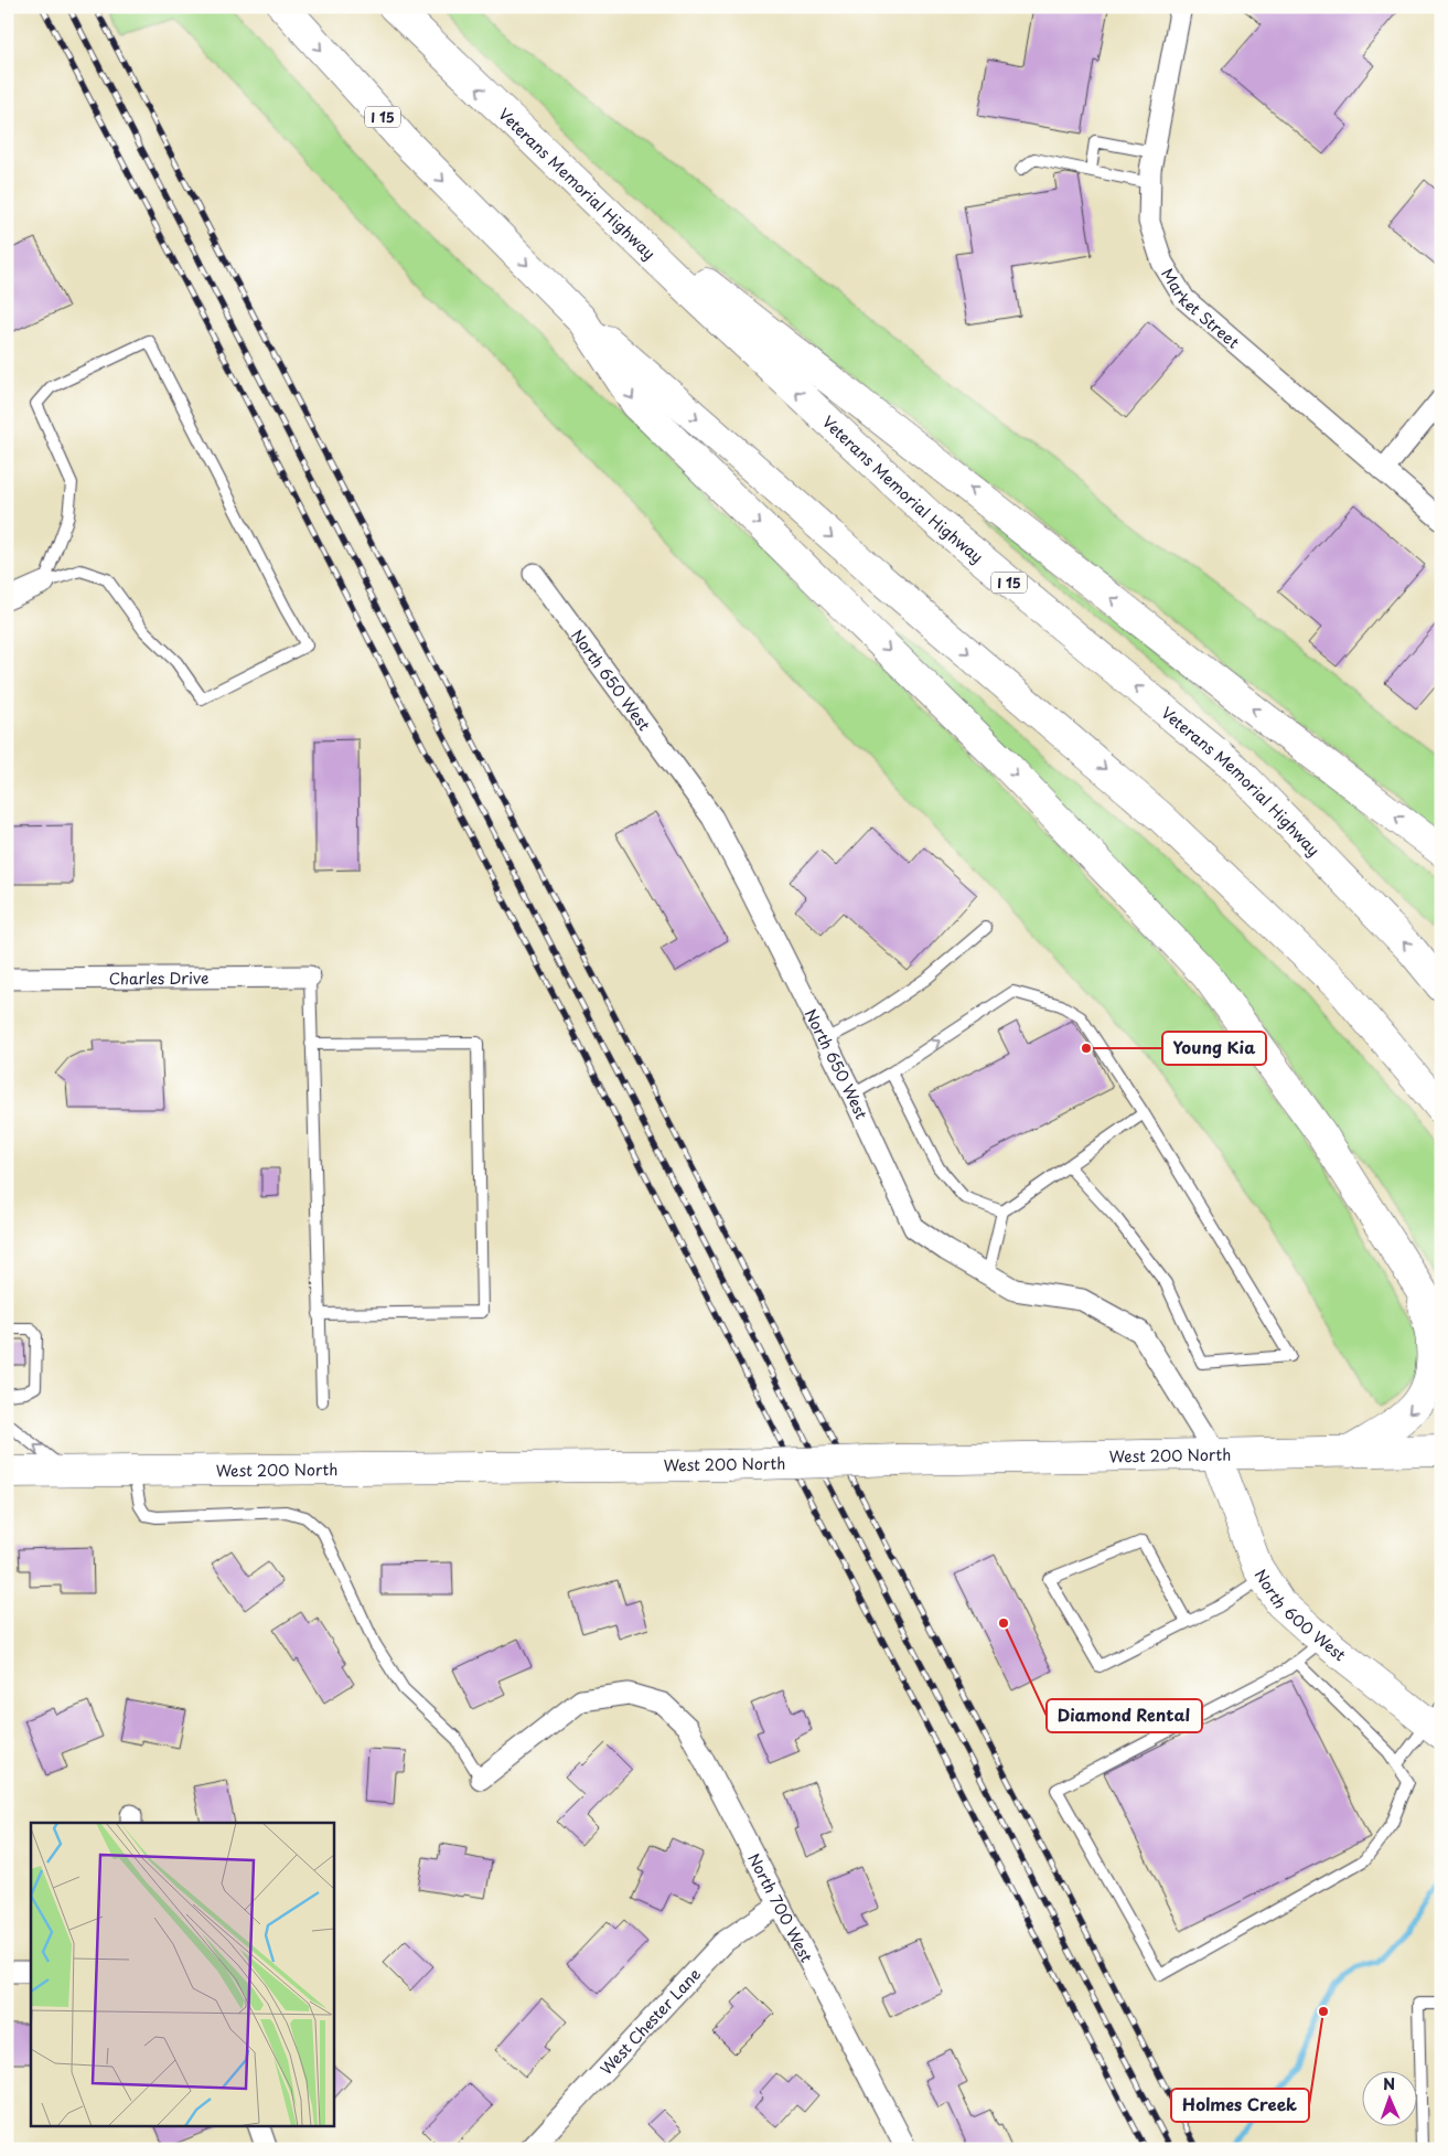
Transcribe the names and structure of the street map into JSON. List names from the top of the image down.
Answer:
{
  "streets": {
    "main road": [
      "I 15",
      "Veterans Memorial Highway",
      "West 200 North",
      "North 600 West"
    ],
    "street": [
      "Market Street",
      "North 650 West",
      "Charles Drive",
      "North 700 West",
      "West Chester Lane"
    ]
  },
  "crossings": [
    ["North 650 West", "West 200 North"],
    ["North 650 West", "North 600 West"],
    ["West 200 North", "North 600 West"],
    ["North 700 West", "West Chester Lane"]
  ],
  "places": ["Young Kia", "Diamond Rental", "Holmes Creek"],
  "north": "top"
}
